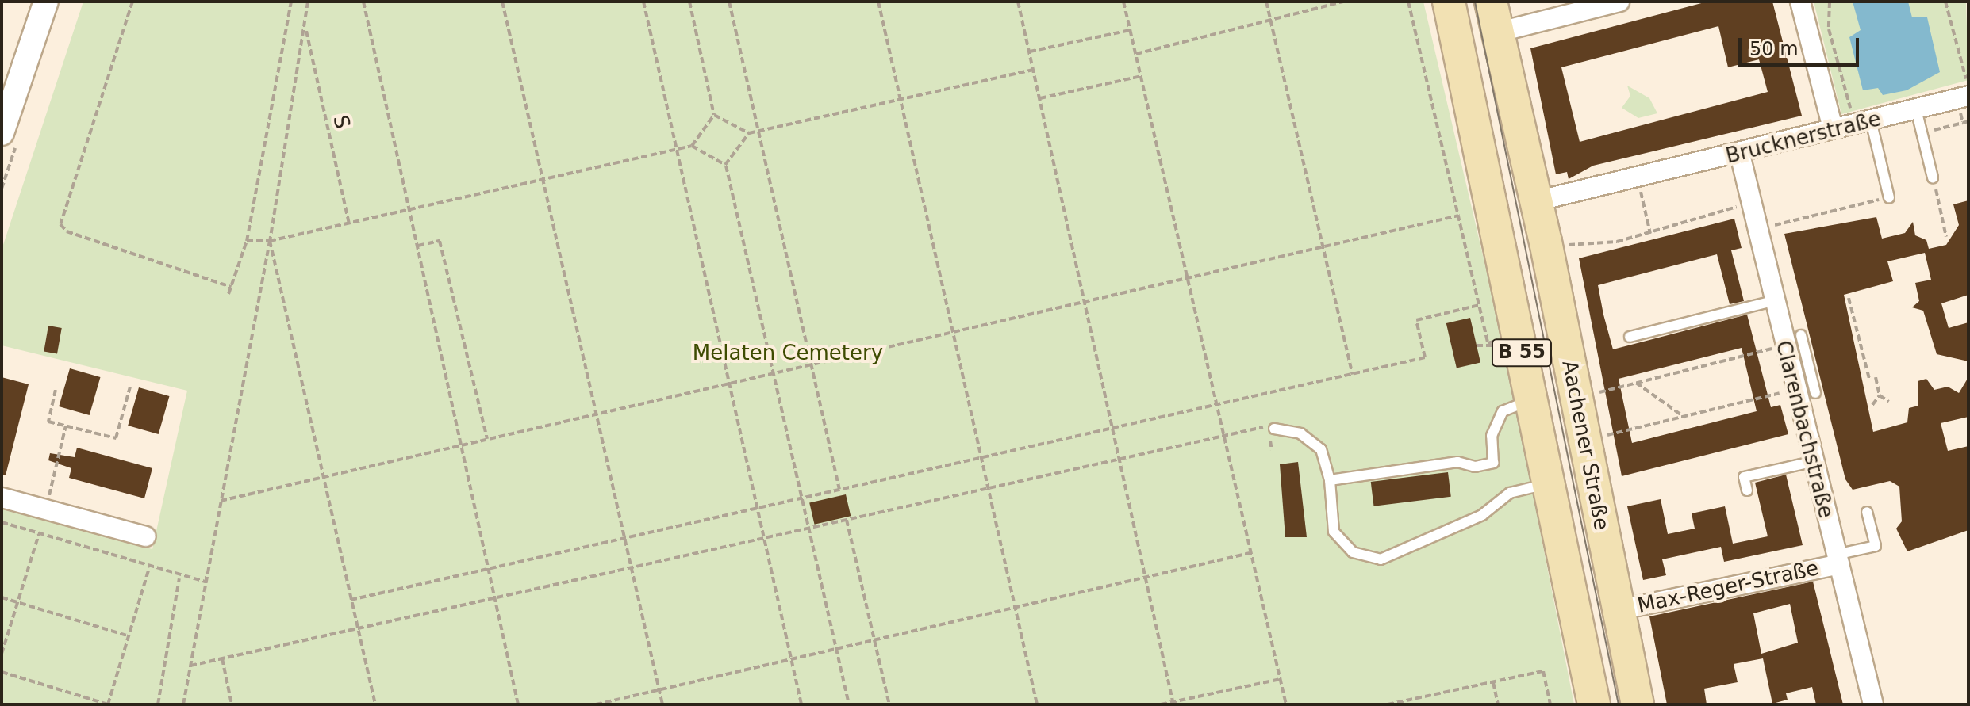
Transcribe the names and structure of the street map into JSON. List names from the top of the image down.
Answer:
{
  "streets": {
    "main road": ["B 55", "Aachener Straße"],
    "street": ["Brucknerstraße", "Clarenbachstraße", "Max-Reger-Straße"],
    "path": ["S"]
  },
  "crossings": [
    ["Brucknerstraße", "Clarenbachstraße"],
    ["Brucknerstraße", "Aachener Straße"],
    ["Clarenbachstraße", "Max-Reger-Straße"],
    ["Aachener Straße", "Max-Reger-Straße"]
  ],
  "parks": ["Melaten Cemetery"],
  "scale_bar": "50 m"
}
